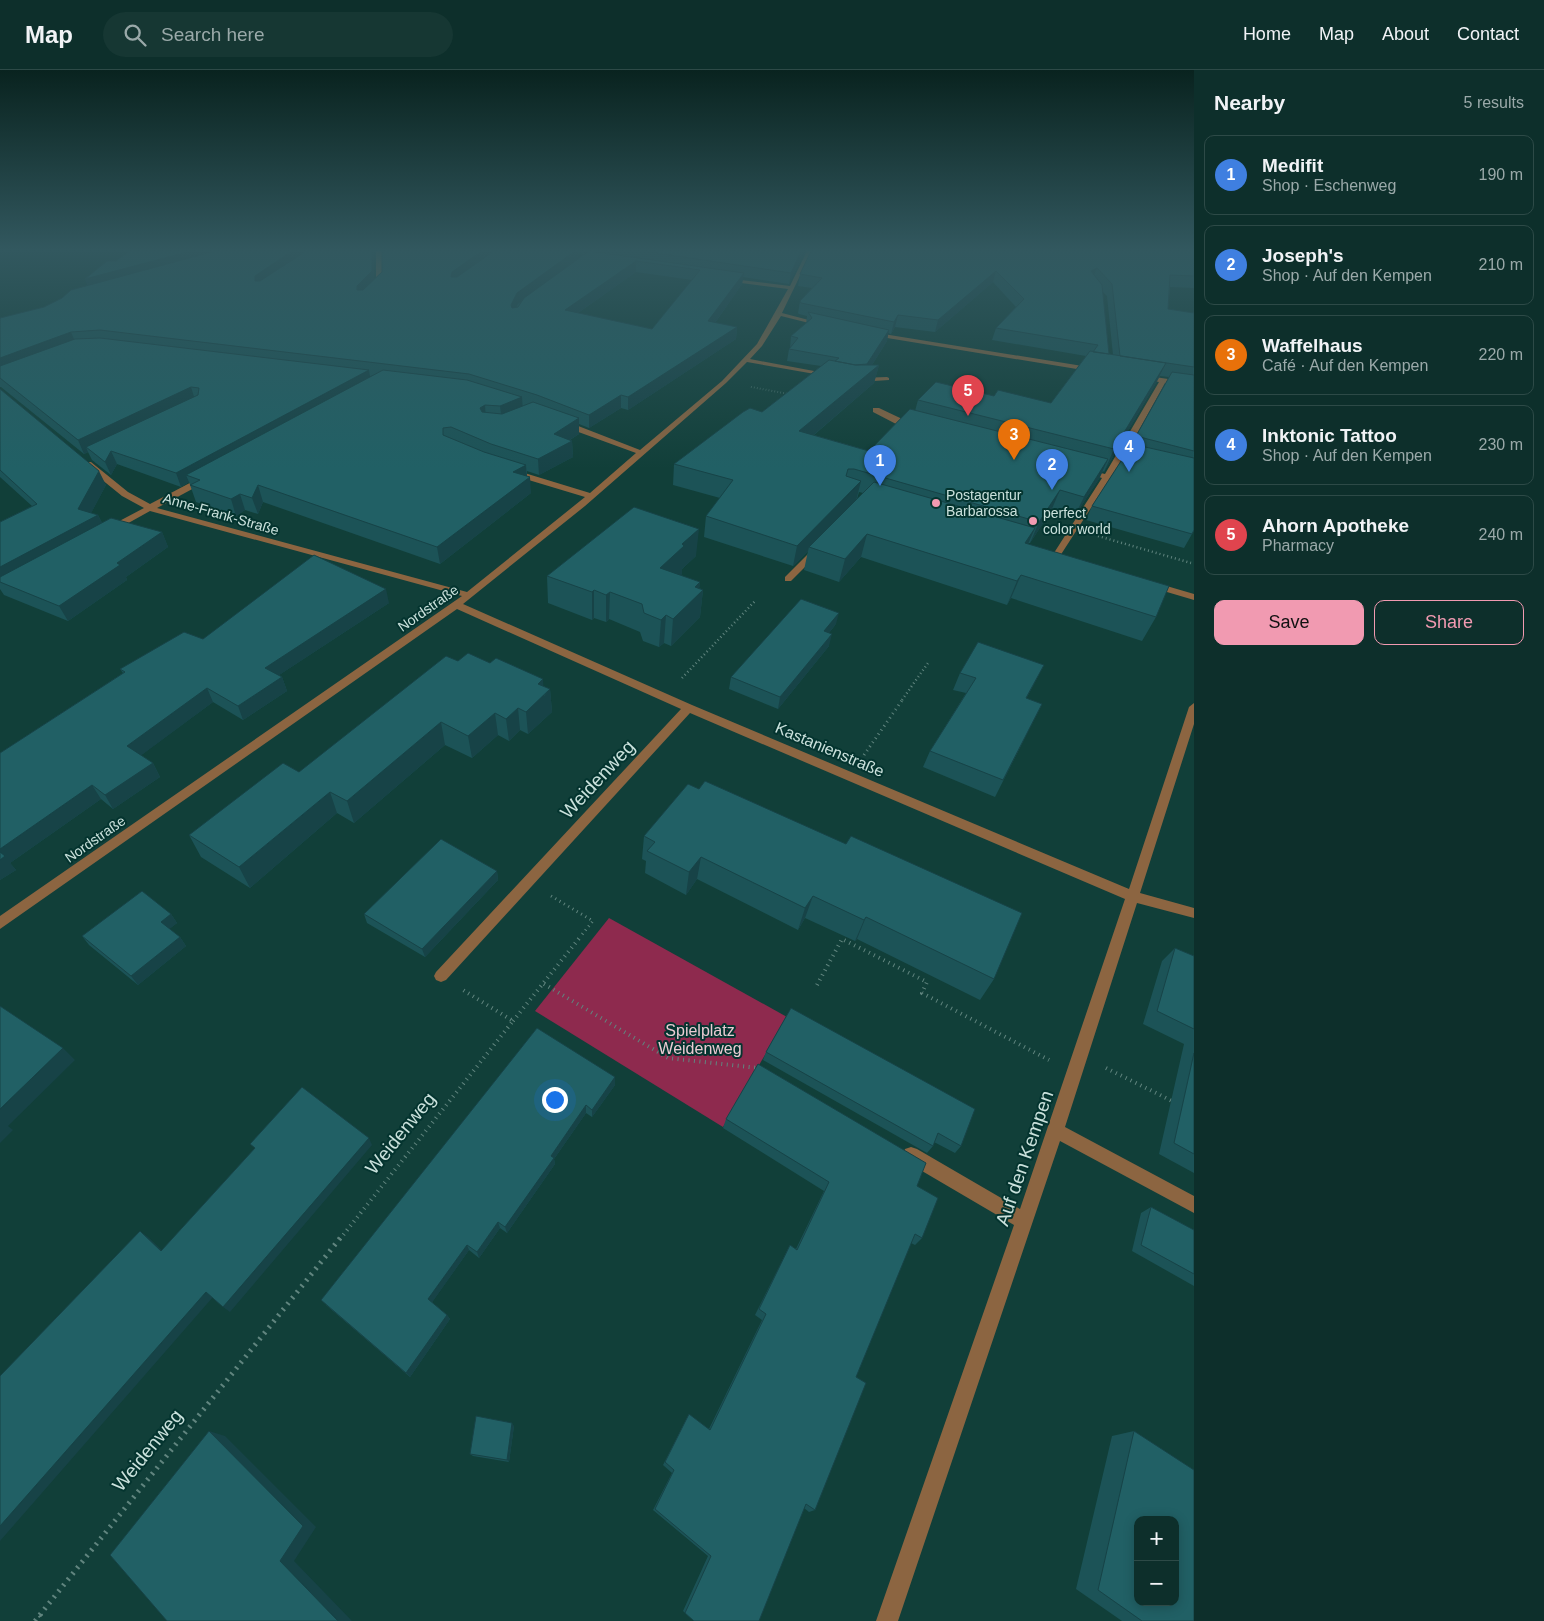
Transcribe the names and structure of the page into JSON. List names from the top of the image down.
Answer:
{
  "streets": {
    "street": [
      "Anne-Frank-Straße",
      "Nordstraße",
      "Kastanienstraße",
      "Weidenweg",
      "Auf den Kempen"
    ]
  },
  "crossings": [
    ["Anne-Frank-Straße", "Nordstraße"],
    ["Nordstraße", "Kastanienstraße"],
    ["Kastanienstraße", "Weidenweg"],
    ["Kastanienstraße", "Auf den Kempen"]
  ],
  "parks": ["Spielplatz Weidenweg"],
  "places": ["Postagentur Barbarossa", "perfect color world"],
  "page": {
    "header": "Map",
    "search": "Search here",
    "nav": [
      "Home",
      "Map",
      "About",
      "Contact"
    ],
    "heading": ["Nearby", "5 results"],
    "list": [
      {
        "mark": "1",
        "name": "Medifit",
        "note": "Shop · Eschenweg",
        "value": "190 m"
      },
      {
        "mark": "2",
        "name": "Joseph's",
        "note": "Shop · Auf den Kempen",
        "value": "210 m"
      },
      {
        "mark": "3",
        "name": "Waffelhaus",
        "note": "Café · Auf den Kempen",
        "value": "220 m"
      },
      {
        "mark": "4",
        "name": "Inktonic Tattoo",
        "note": "Shop · Auf den Kempen",
        "value": "230 m"
      },
      {
        "mark": "5",
        "name": "Ahorn Apotheke",
        "note": "Pharmacy",
        "value": "240 m"
      }
    ],
    "pins": [
      "5",
      "3",
      "4",
      "1",
      "2"
    ],
    "buttons": ["Save", "Share"],
    "map_buttons": ["+", "−"]
  }
}
